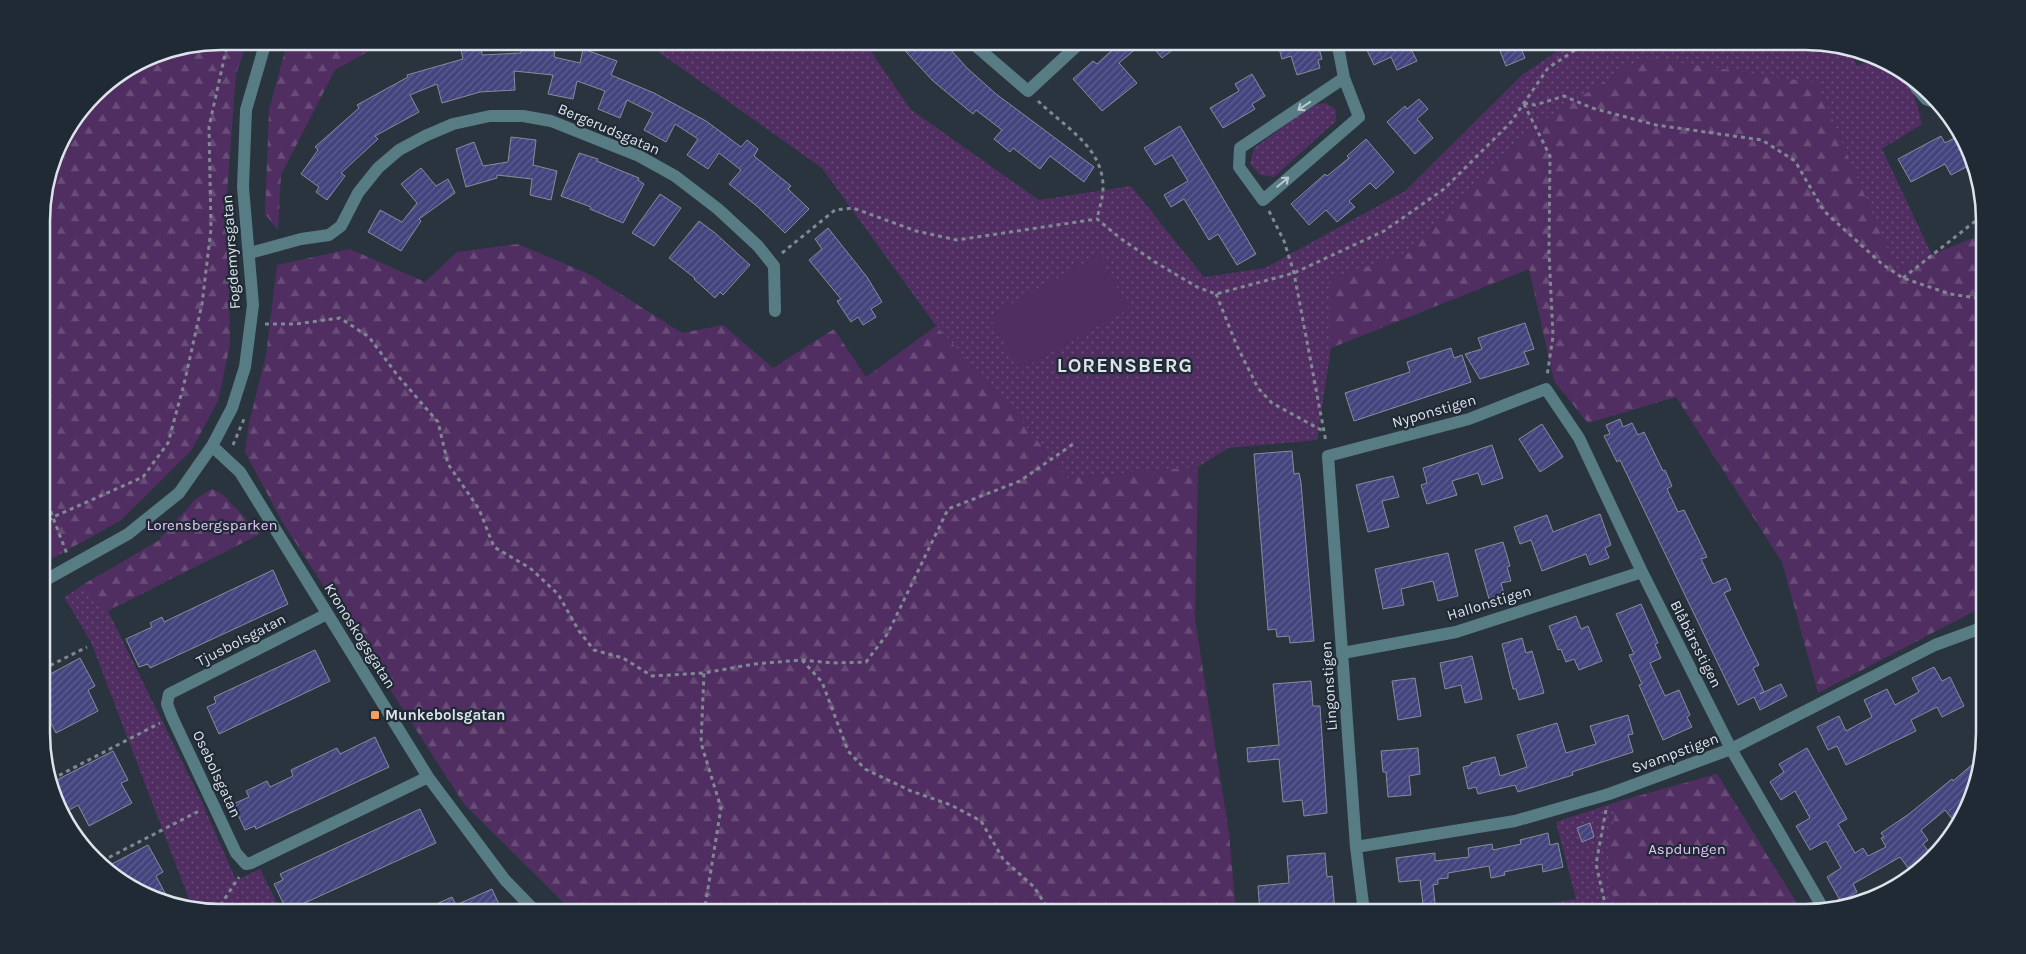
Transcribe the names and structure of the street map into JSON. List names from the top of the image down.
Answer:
{
  "streets": {
    "street": [
      "Bergerudsgatan",
      "Fogdemyrsgatan",
      "Nyponstigen",
      "Hallonstigen",
      "Kronoskogsgatan",
      "Tjusbolsgatan",
      "Blåbärsstigen",
      "Lingonstigen",
      "Svampstigen",
      "Osebolsgatan"
    ]
  },
  "crossings": [
    ["Bergerudsgatan", "Fogdemyrsgatan"],
    ["Fogdemyrsgatan", "Kronoskogsgatan"],
    ["Nyponstigen", "Blåbärsstigen"],
    ["Nyponstigen", "Lingonstigen"],
    ["Hallonstigen", "Blåbärsstigen"],
    ["Hallonstigen", "Lingonstigen"],
    ["Kronoskogsgatan", "Tjusbolsgatan"],
    ["Tjusbolsgatan", "Osebolsgatan"],
    ["Blåbärsstigen", "Svampstigen"],
    ["Lingonstigen", "Svampstigen"]
  ],
  "districts": ["LORENSBERG"],
  "parks": ["Lorensbergsparken", "Aspdungen"],
  "places": {
    "transit": ["Munkebolsgatan"]
  }
}
